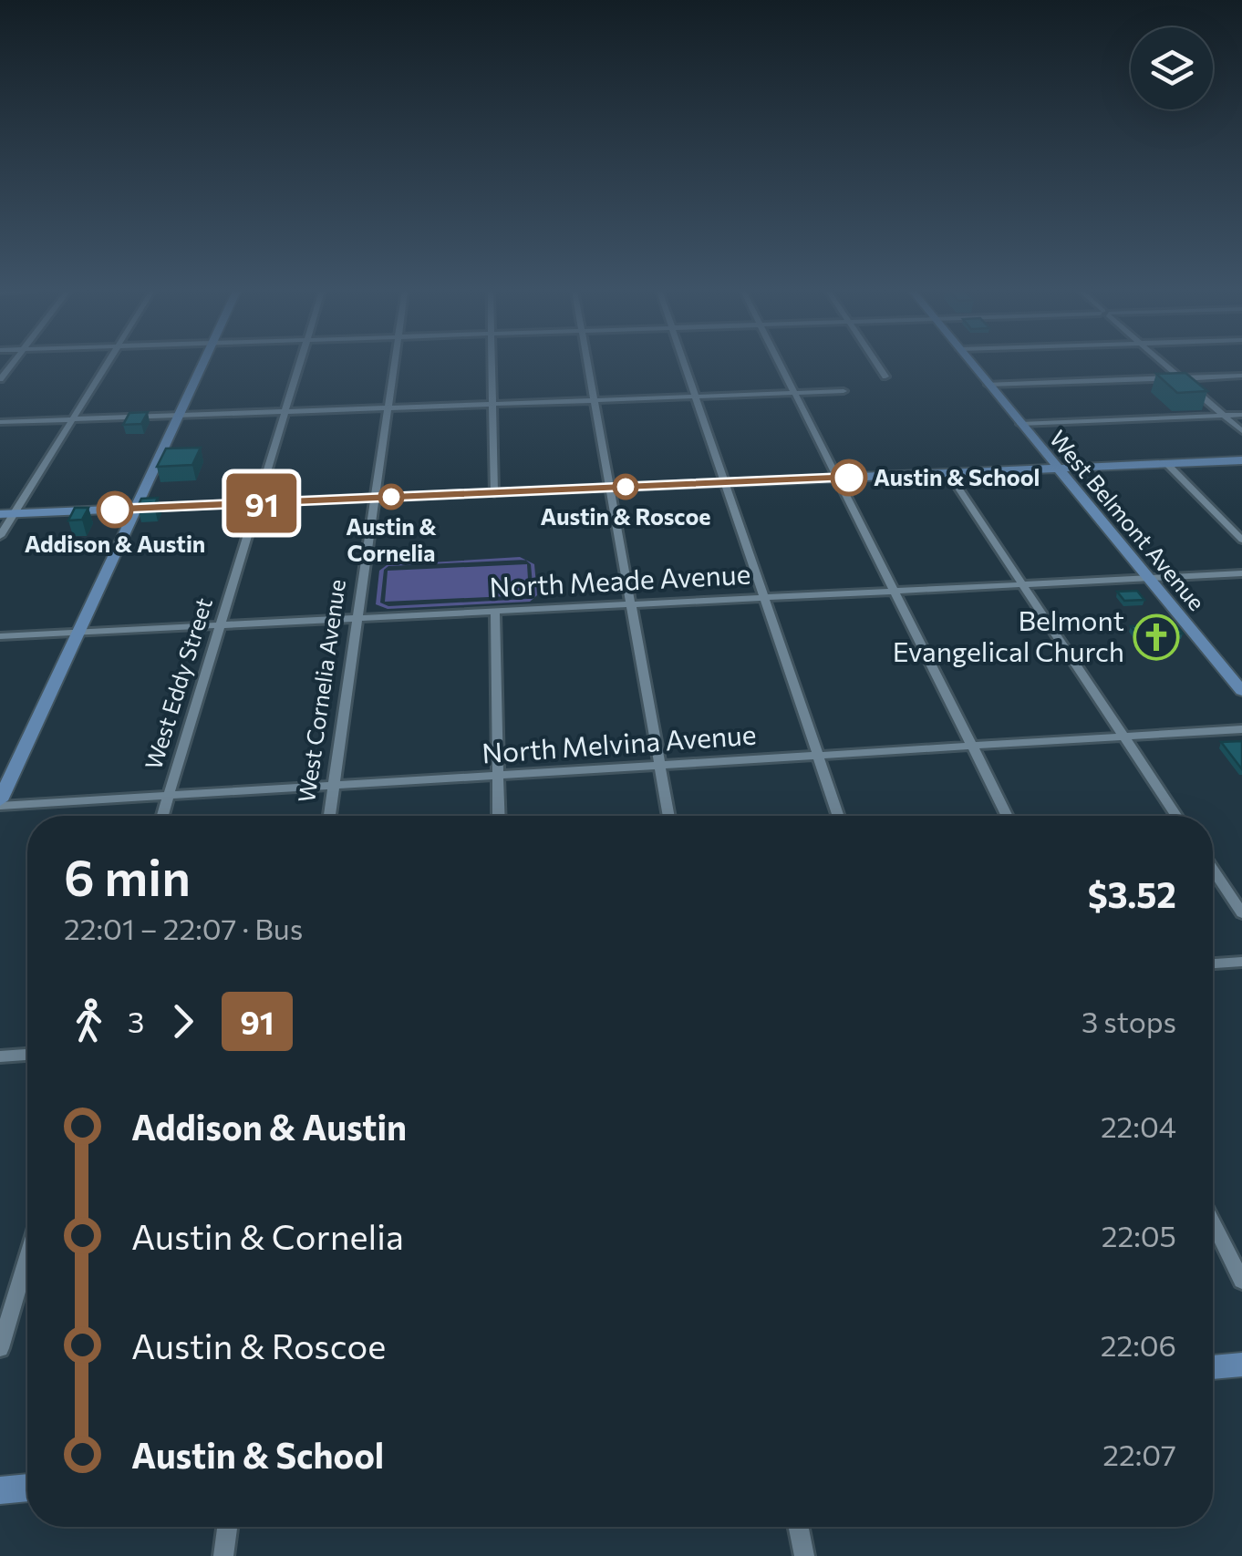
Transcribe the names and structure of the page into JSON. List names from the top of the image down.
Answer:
{
  "streets": {
    "street": [
      "West Belmont Avenue",
      "North Meade Avenue",
      "West Eddy Street",
      "West Cornelia Avenue",
      "North Melvina Avenue"
    ]
  },
  "crossings": [
    ["West Belmont Avenue", "North Meade Avenue"],
    ["North Meade Avenue", "West Eddy Street"],
    ["North Meade Avenue", "West Cornelia Avenue"],
    ["West Eddy Street", "North Melvina Avenue"],
    ["West Cornelia Avenue", "North Melvina Avenue"]
  ],
  "places": {
    "other": [
      "Austin & School",
      "Austin & Roscoe",
      "Austin & Cornelia",
      "Addison & Austin"
    ],
    "church": ["Belmont Evangelical Church"]
  },
  "lines": ["bus line 91"],
  "page": {
    "on_map": "91",
    "heading": ["6 min", "22:01 – 22:07 · Bus", "$3.52"],
    "legs": ["3", "91", "3 stops"],
    "list": [
      {
        "name": "Addison & Austin",
        "value": "22:04"
      },
      {
        "name": "Austin & Cornelia",
        "value": "22:05"
      },
      {
        "name": "Austin & Roscoe",
        "value": "22:06"
      },
      {
        "name": "Austin & School",
        "value": "22:07"
      }
    ]
  }
}
